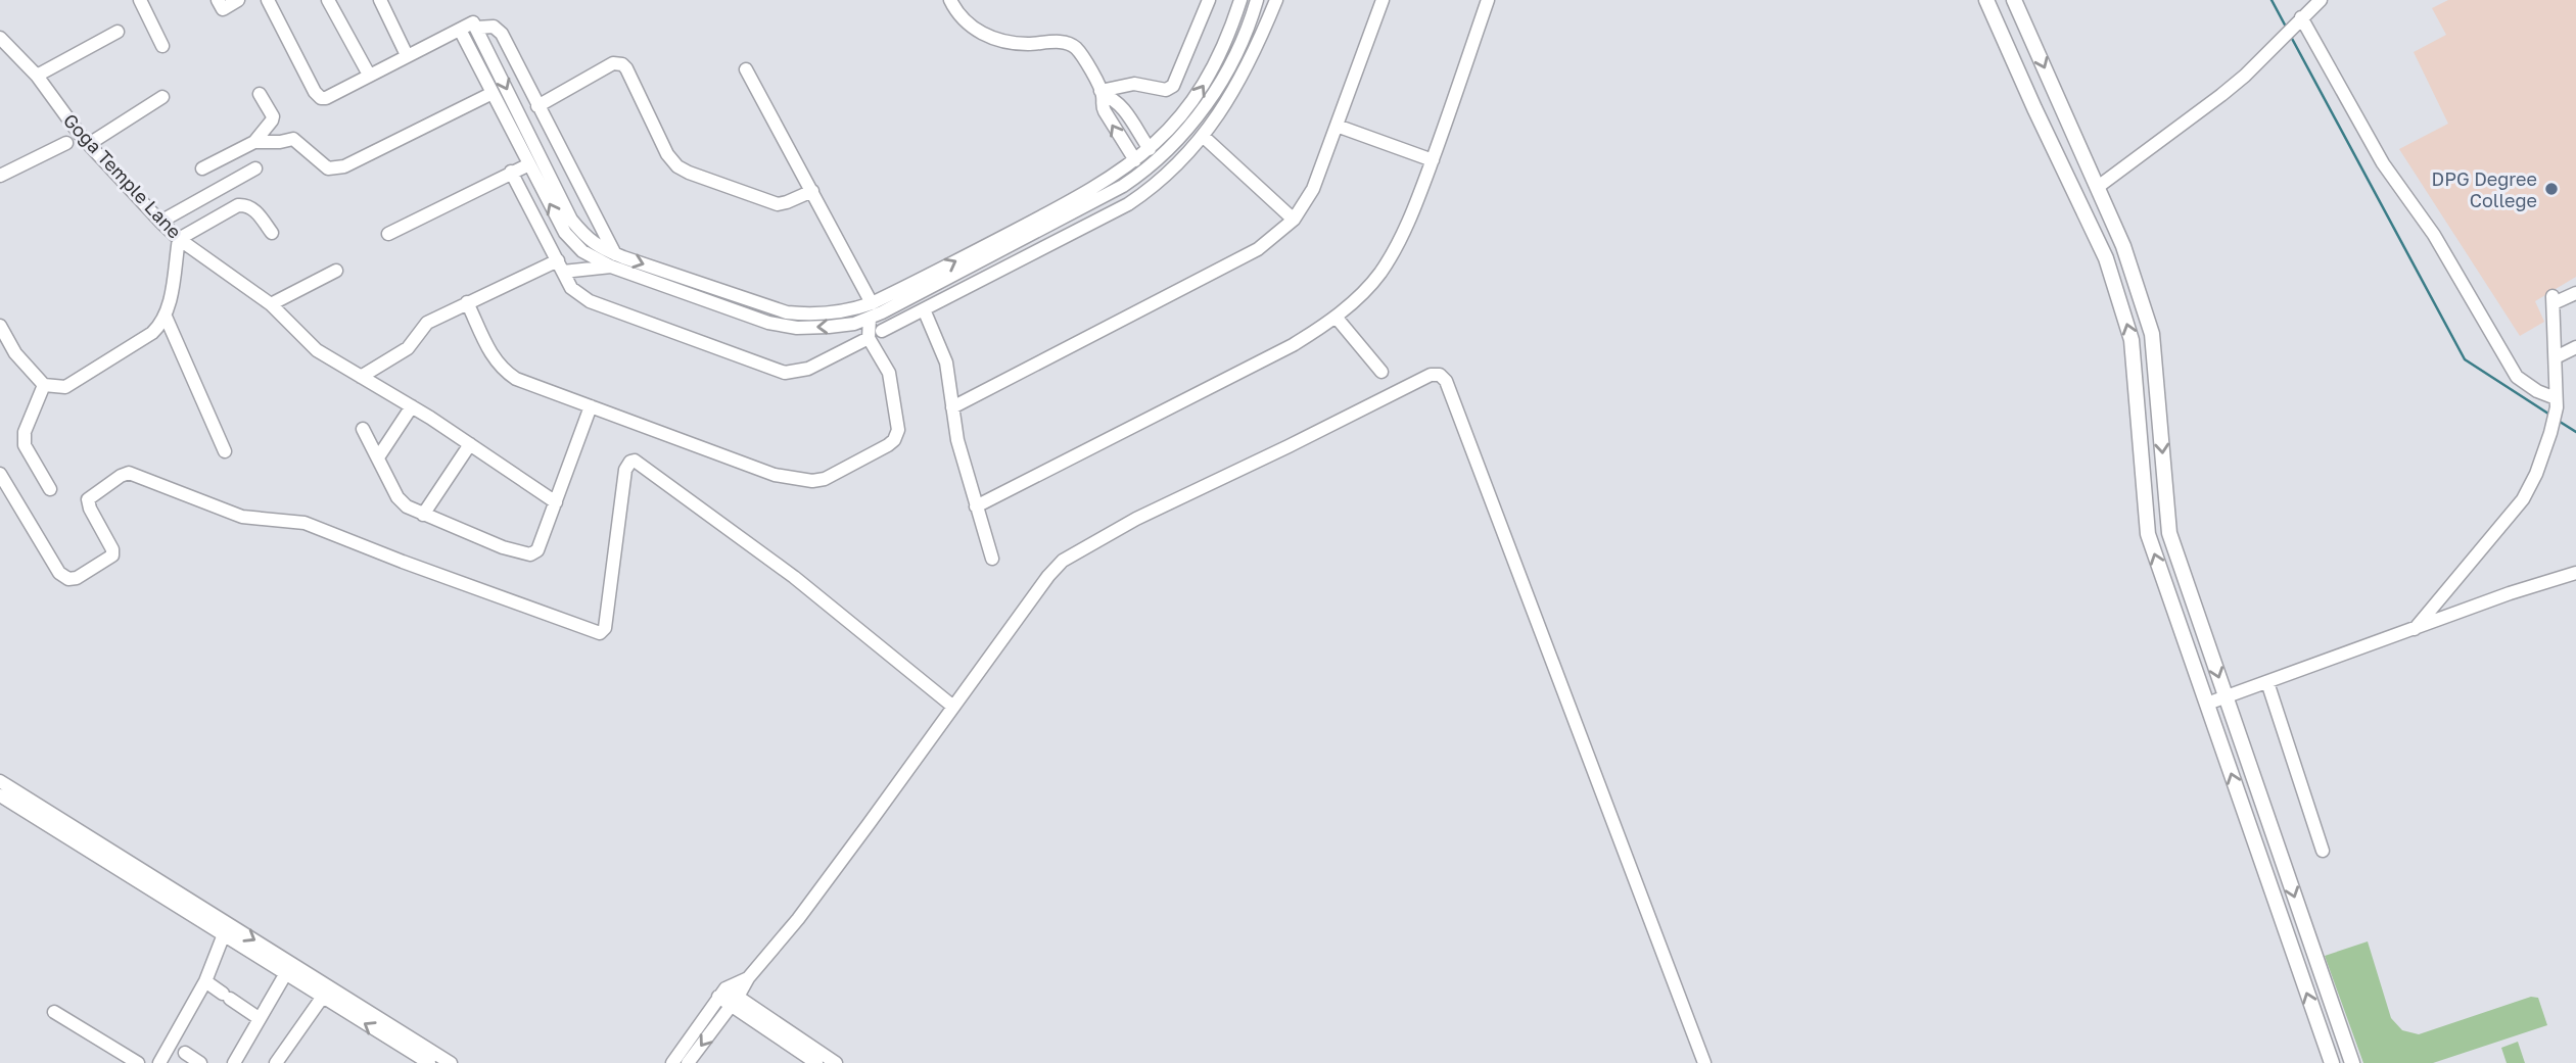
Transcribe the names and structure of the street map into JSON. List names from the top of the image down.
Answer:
{
  "streets": {
    "street": ["Goga Temple Lane"]
  },
  "places": ["DPG Degree College"]
}
